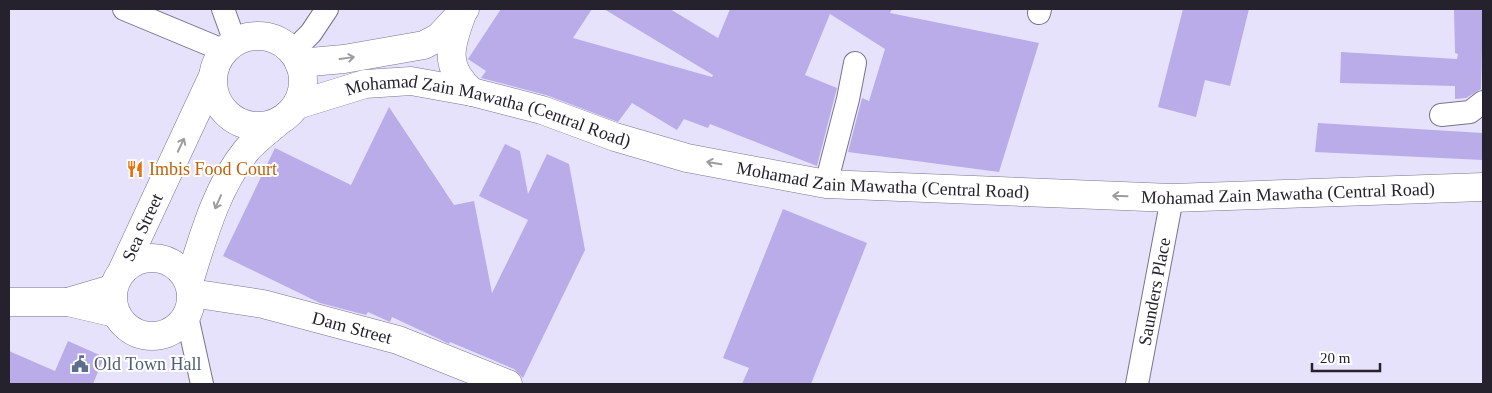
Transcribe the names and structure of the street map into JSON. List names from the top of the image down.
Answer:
{
  "streets": {
    "main road": ["Mohamad Zain Mawatha (Central Road)", "Sea Street", "Dam Street"],
    "street": ["Saunders Place"]
  },
  "crossings": [
    ["Mohamad Zain Mawatha (Central Road)", "Sea Street"],
    ["Mohamad Zain Mawatha (Central Road)", "Saunders Place"],
    ["Sea Street", "Dam Street"]
  ],
  "one_way": ["Mohamad Zain Mawatha (Central Road)"],
  "places": {
    "restaurant": ["Imbis Food Court"],
    "public building": ["Old Town Hall"]
  },
  "scale_bar": "20 m"
}
